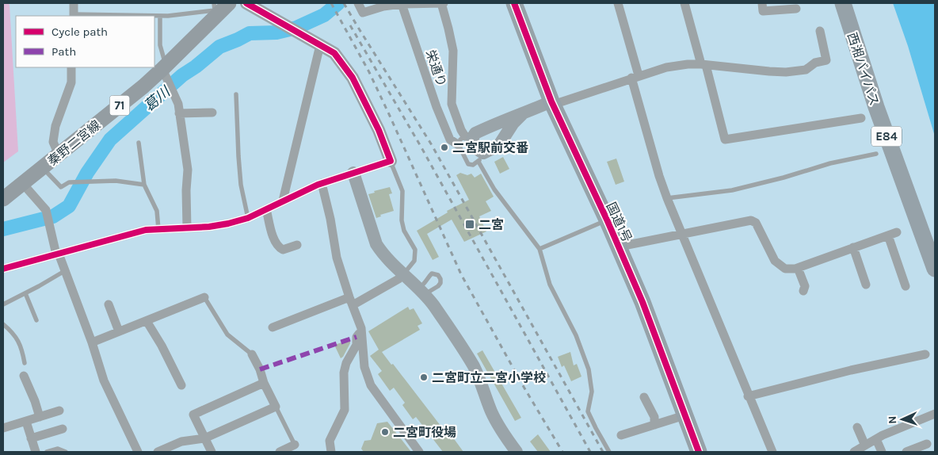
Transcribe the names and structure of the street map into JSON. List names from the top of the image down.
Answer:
{
  "streets": {
    "highway": ["西湘バイパス", "E84", "国道1号"],
    "main road": ["71", "秦野二宮線"],
    "street": ["栄通り"]
  },
  "water": ["葛川"],
  "places": {
    "other": ["二宮駅前交番", "二宮町立二宮小学校", "二宮町役場"],
    "transit": ["二宮"]
  },
  "legend": ["Cycle path", "Path"],
  "north": "left"
}
